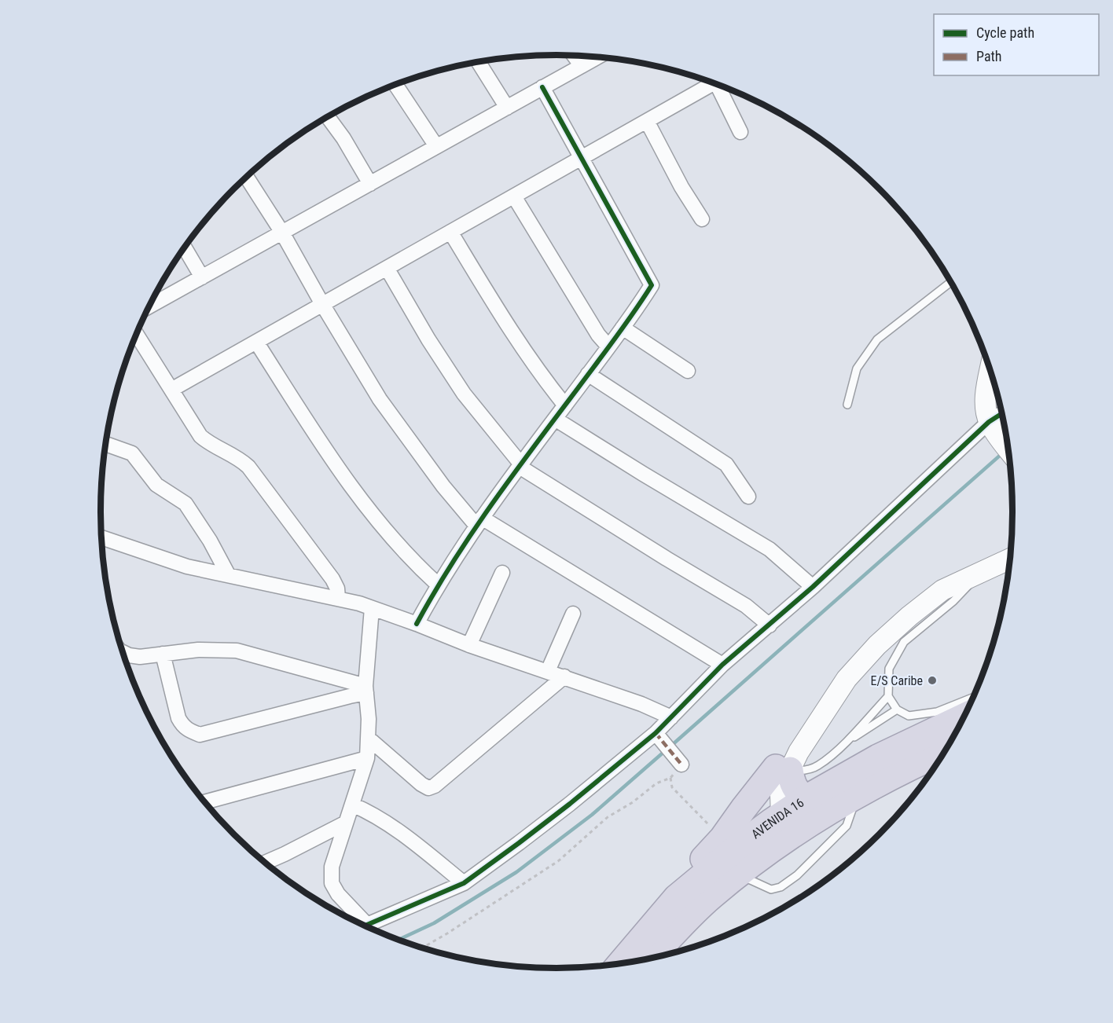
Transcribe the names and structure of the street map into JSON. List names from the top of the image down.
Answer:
{
  "streets": {
    "highway": ["AVENIDA 16"]
  },
  "places": ["E/S Caribe"],
  "legend": ["Cycle path", "Path"]
}
